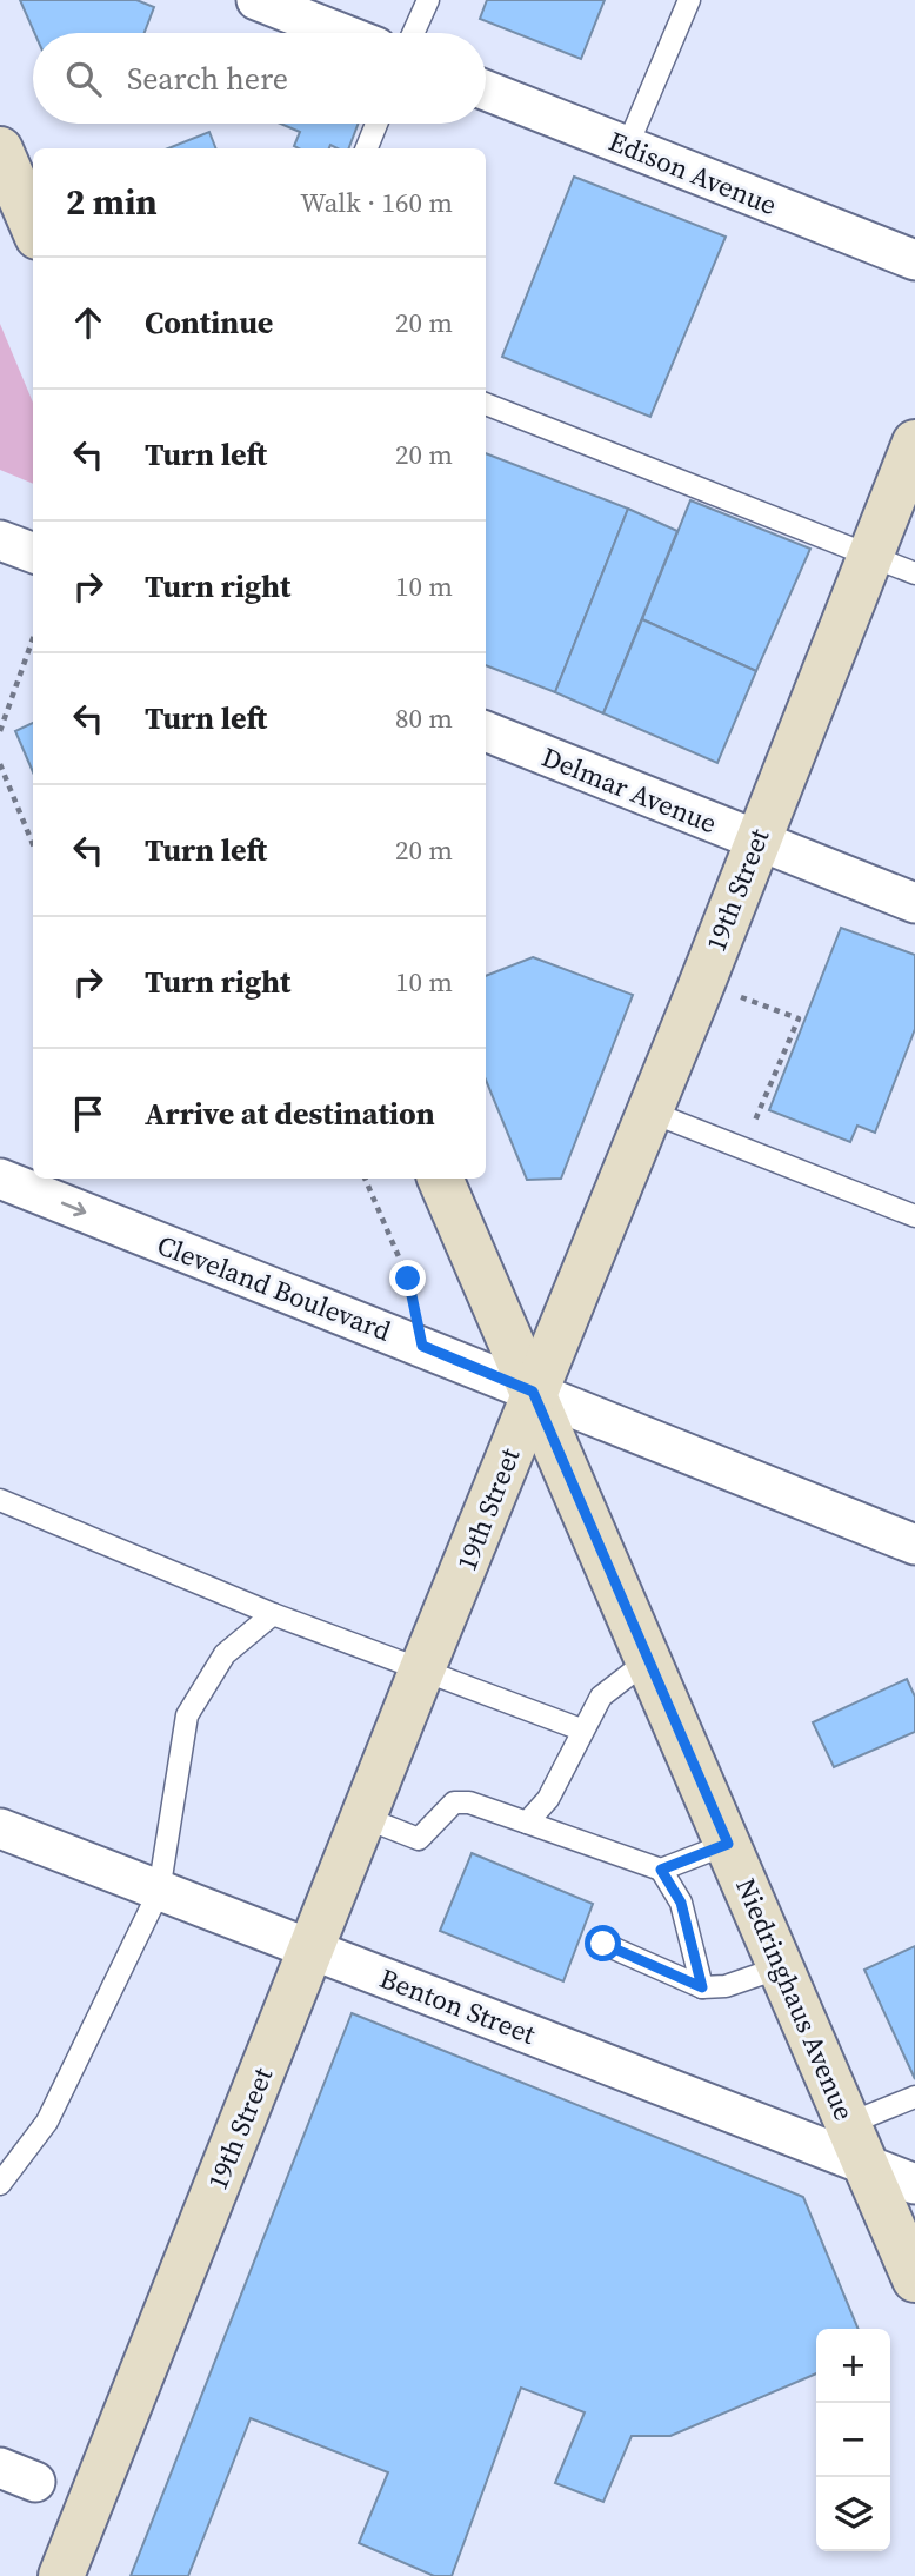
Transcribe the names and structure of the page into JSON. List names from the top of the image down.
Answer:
{
  "streets": {
    "main road": ["19th Street", "Niedringhaus Avenue"],
    "street": [
      "Edison Avenue",
      "Delmar Avenue",
      "Cleveland Boulevard",
      "Benton Street"
    ]
  },
  "crossings": [
    ["Delmar Avenue", "19th Street"],
    ["19th Street", "Cleveland Boulevard"],
    ["19th Street", "Niedringhaus Avenue"],
    ["19th Street", "Benton Street"],
    ["Cleveland Boulevard", "Niedringhaus Avenue"],
    ["Niedringhaus Avenue", "Benton Street"]
  ],
  "one_way": ["Cleveland Boulevard"],
  "page": {
    "search": "Search here",
    "heading": ["2 min", "Walk · 160 m"],
    "list": [
      ["Continue", "20 m"],
      ["Turn left", "20 m"],
      ["Turn right", "10 m"],
      ["Turn left", "80 m"],
      ["Turn left", "20 m"],
      ["Turn right", "10 m"],
      "Arrive at destination"
    ],
    "map_buttons": ["+", "−"]
  }
}
